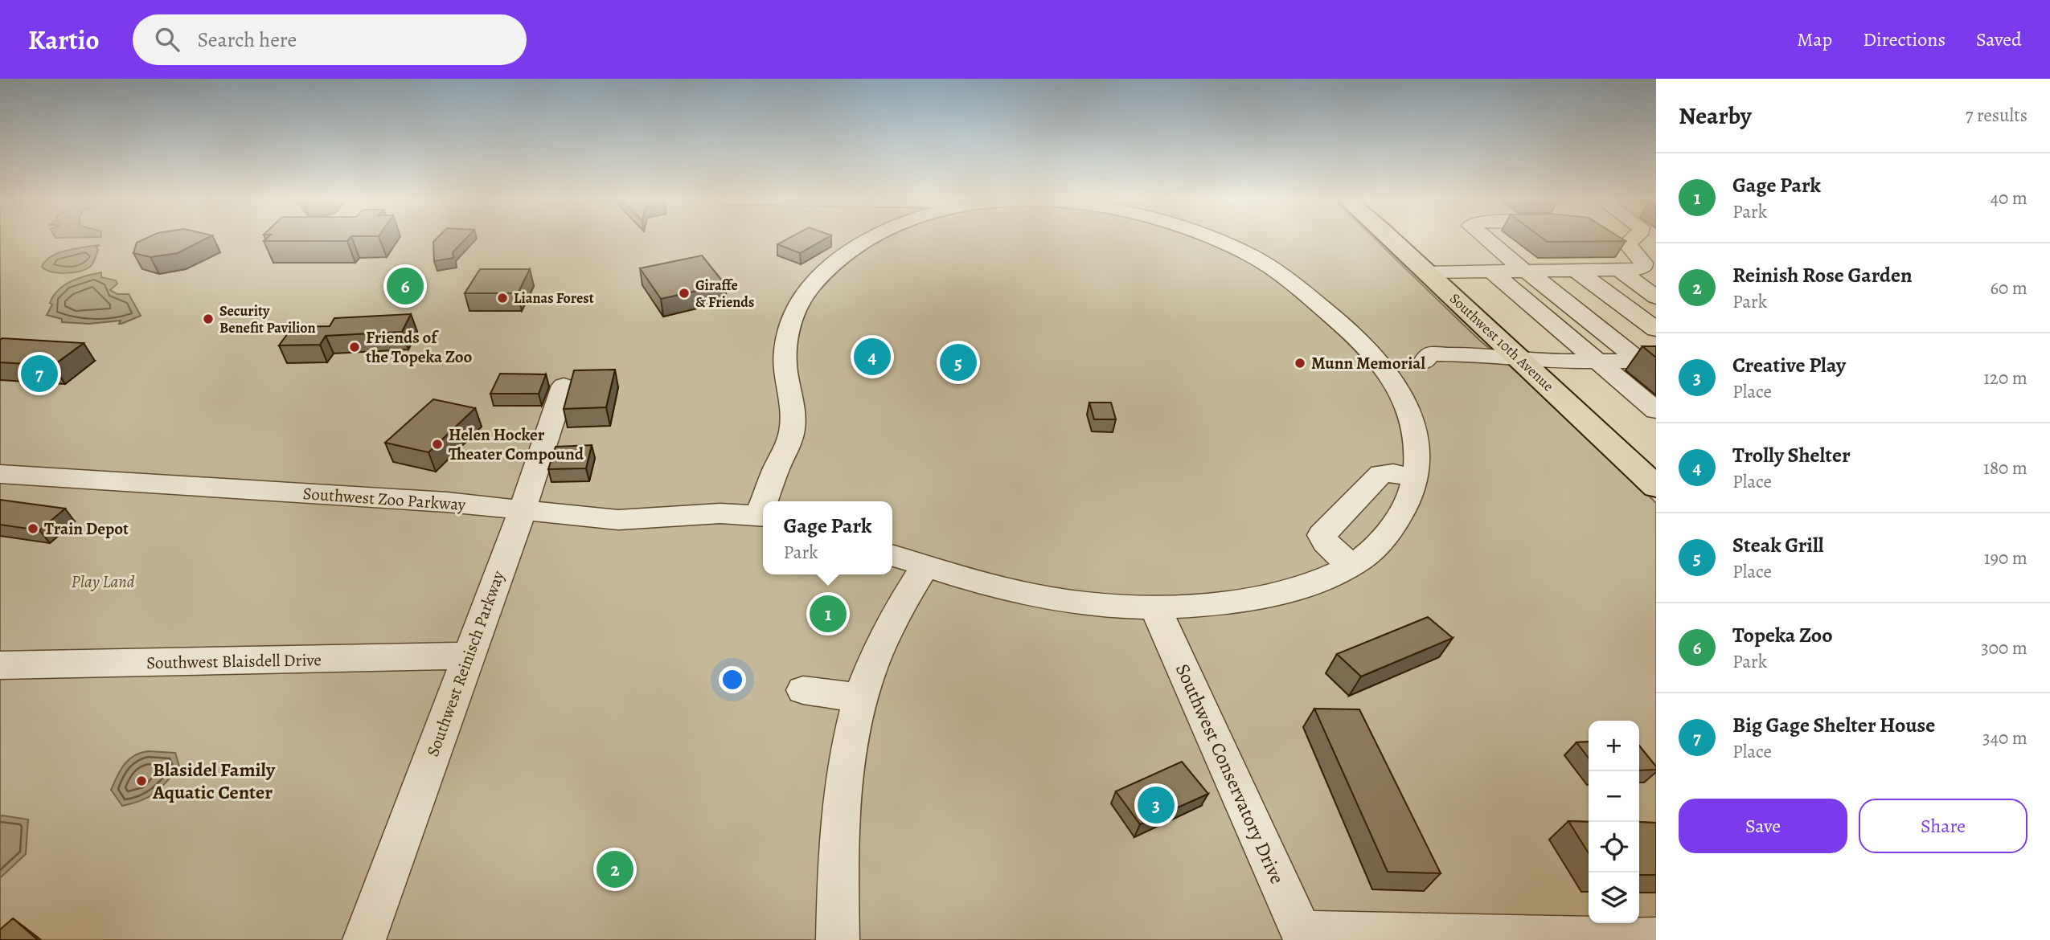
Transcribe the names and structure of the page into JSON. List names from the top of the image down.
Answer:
{
  "streets": {
    "main road": ["Southwest 10th Avenue"],
    "street": [
      "Southwest Zoo Parkway",
      "Southwest Blaisdell Drive",
      "Southwest Reinisch Parkway",
      "Southwest Conservatory Drive"
    ]
  },
  "crossings": [
    ["Southwest Zoo Parkway", "Southwest Reinisch Parkway"],
    ["Southwest Blaisdell Drive", "Southwest Reinisch Parkway"]
  ],
  "parks": ["Play Land"],
  "places": [
    "Giraffe & Friends",
    "Lianas Forest",
    "Security Benefit Pavilion",
    "Friends of the Topeka Zoo",
    "Munn Memorial",
    "Helen Hocker Theater Compound",
    "Train Depot",
    "Blasidel Family Aquatic Center"
  ],
  "page": {
    "header": "Kartio",
    "search": "Search here",
    "nav": ["Map", "Directions", "Saved"],
    "heading": ["Nearby", "7 results"],
    "list": [
      {
        "mark": "1",
        "name": "Gage Park",
        "note": "Park",
        "value": "40 m"
      },
      {
        "mark": "2",
        "name": "Reinish Rose Garden",
        "note": "Park",
        "value": "60 m"
      },
      {
        "mark": "3",
        "name": "Creative Play",
        "note": "Place",
        "value": "120 m"
      },
      {
        "mark": "4",
        "name": "Trolly Shelter",
        "note": "Place",
        "value": "180 m"
      },
      {
        "mark": "5",
        "name": "Steak Grill",
        "note": "Place",
        "value": "190 m"
      },
      {
        "mark": "6",
        "name": "Topeka Zoo",
        "note": "Park",
        "value": "300 m"
      },
      {
        "mark": "7",
        "name": "Big Gage Shelter House",
        "note": "Place",
        "value": "340 m"
      }
    ],
    "pins": [
      "6",
      "4",
      "5",
      "7",
      "1",
      "3",
      "2"
    ],
    "popup": ["Gage Park", "Park"],
    "map_buttons": ["+", "−"],
    "buttons": ["Save", "Share"]
  }
}
